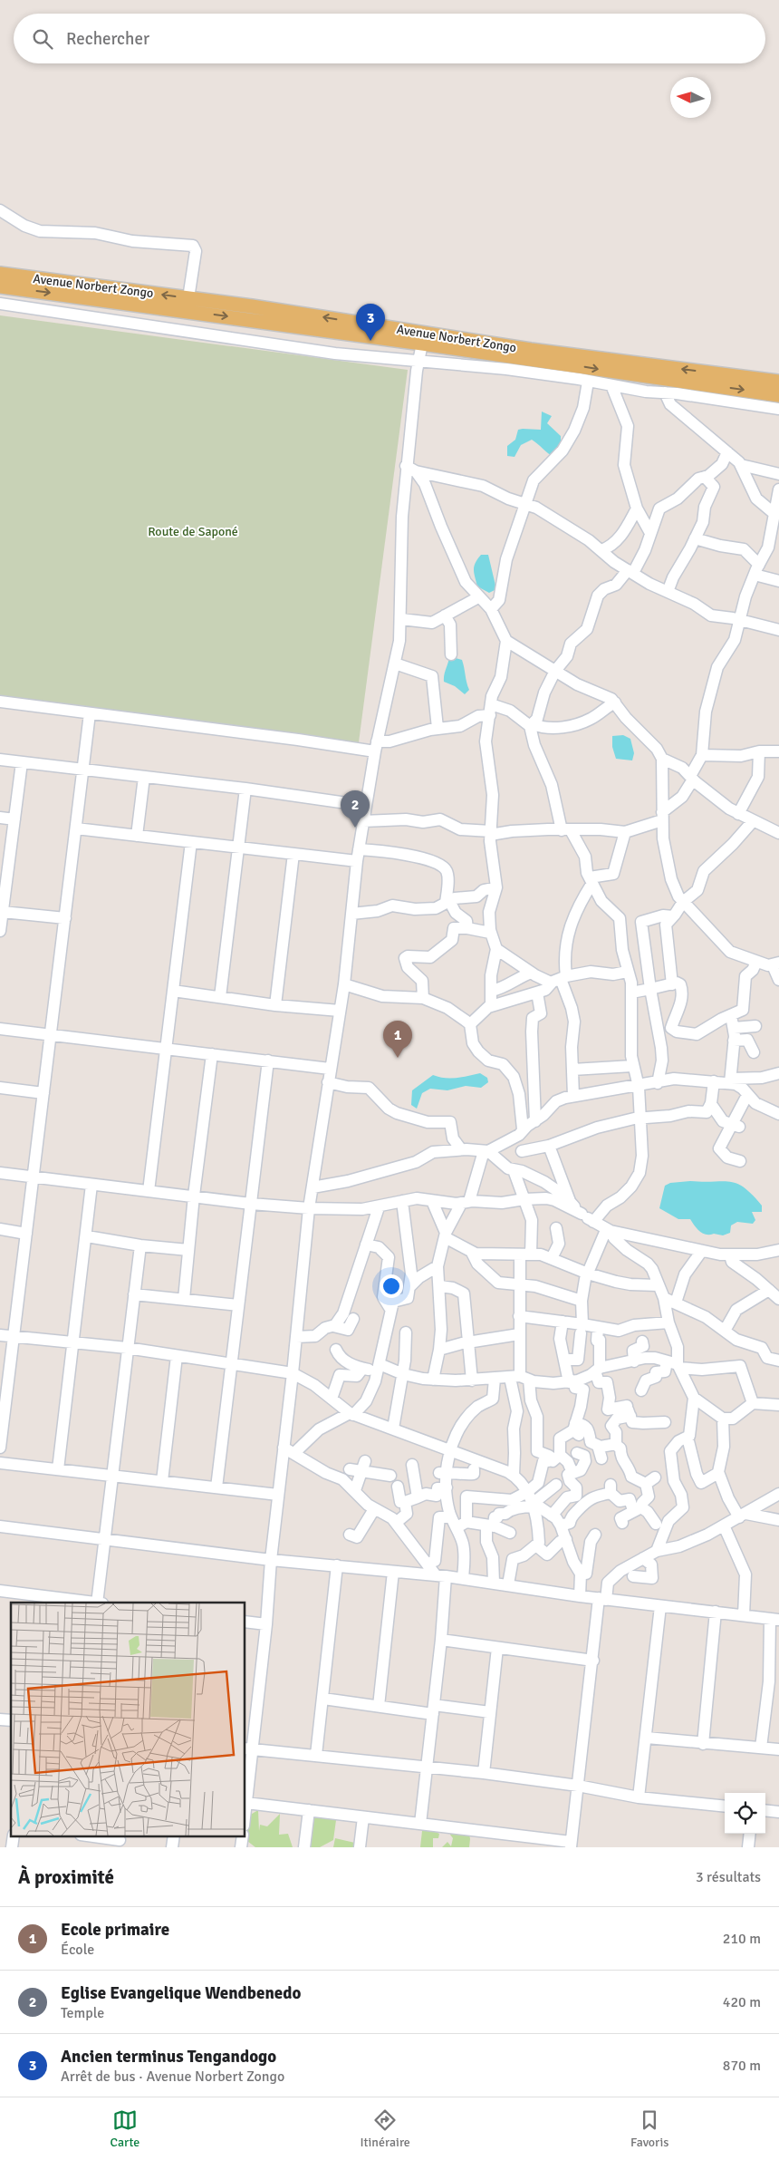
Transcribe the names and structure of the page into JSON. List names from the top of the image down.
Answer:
{
  "streets": {
    "main road": ["Avenue Norbert Zongo"]
  },
  "parks": ["Route de Saponé"],
  "north": "left",
  "page": {
    "search": "Rechercher",
    "pins": ["3", "2", "1"],
    "heading": ["À proximité", "3 résultats"],
    "list": [
      {
        "mark": "1",
        "name": "Ecole primaire",
        "note": "École",
        "value": "210 m"
      },
      {
        "mark": "2",
        "name": "Eglise Evangelique Wendbenedo",
        "note": "Temple",
        "value": "420 m"
      },
      {
        "mark": "3",
        "name": "Ancien terminus Tengandogo",
        "note": "Arrêt de bus · Avenue Norbert Zongo",
        "value": "870 m"
      }
    ],
    "nav": ["Carte", "Itinéraire", "Favoris"]
  }
}
